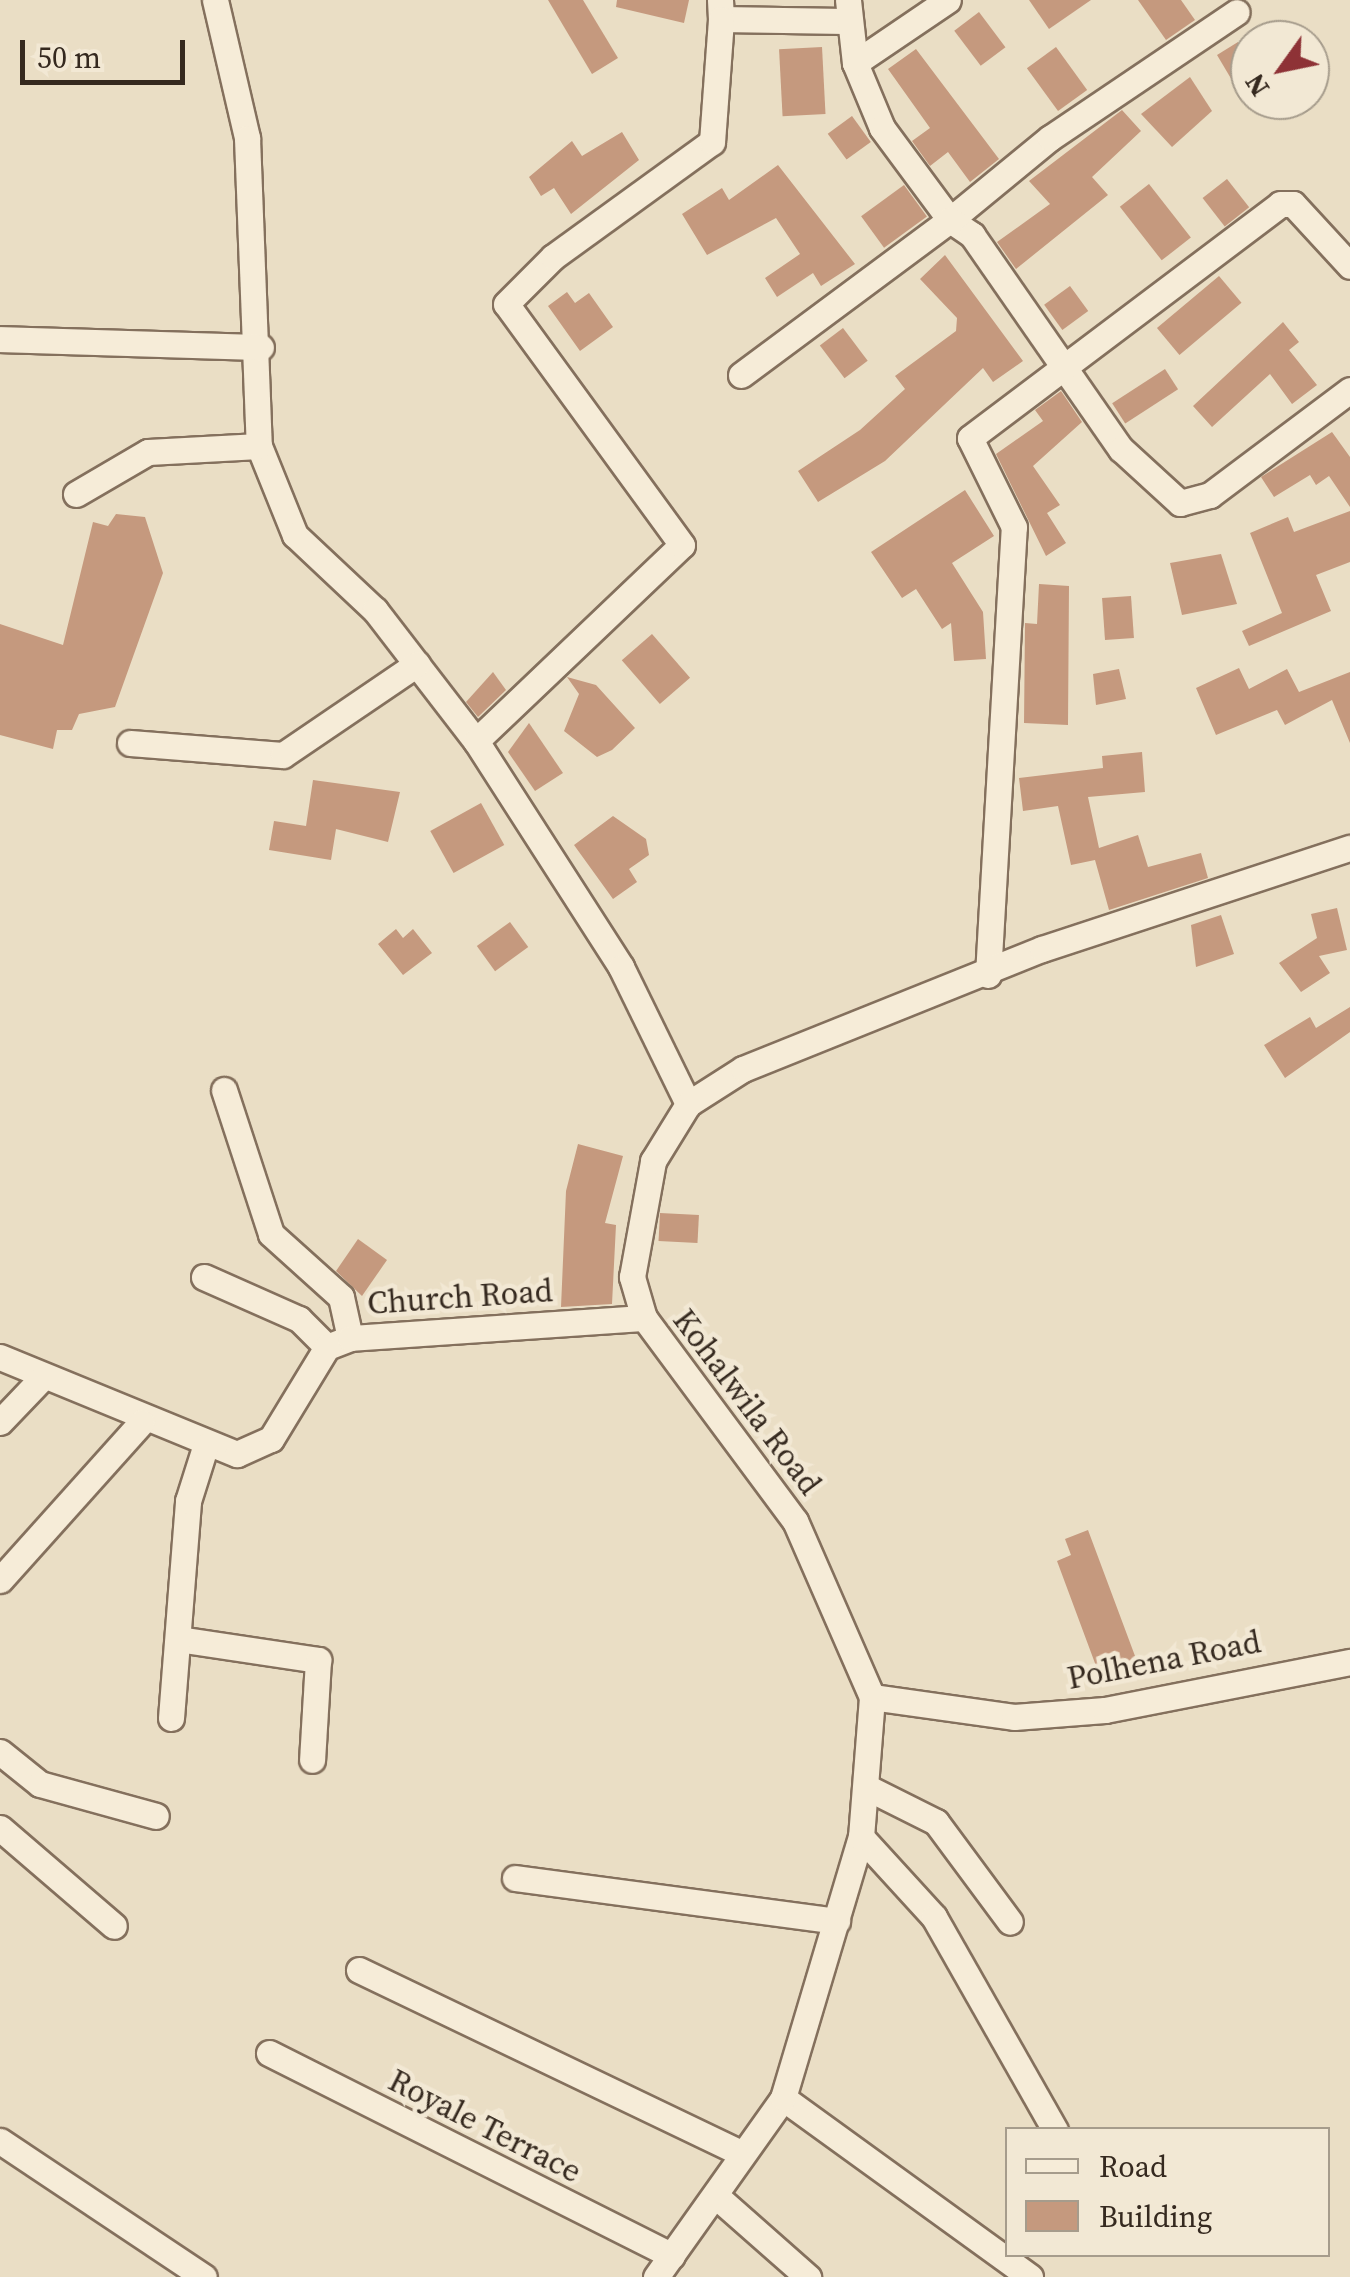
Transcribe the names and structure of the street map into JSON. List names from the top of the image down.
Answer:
{
  "streets": {
    "street": [
      "Church Road",
      "Kohalwila Road",
      "Polhena Road",
      "Royale Terrace"
    ]
  },
  "crossings": [
    ["Church Road", "Kohalwila Road"],
    ["Kohalwila Road", "Polhena Road"],
    ["Kohalwila Road", "Royale Terrace"]
  ],
  "legend": ["Road", "Building"],
  "scale_bar": "50 m",
  "north": "bottom left"
}
